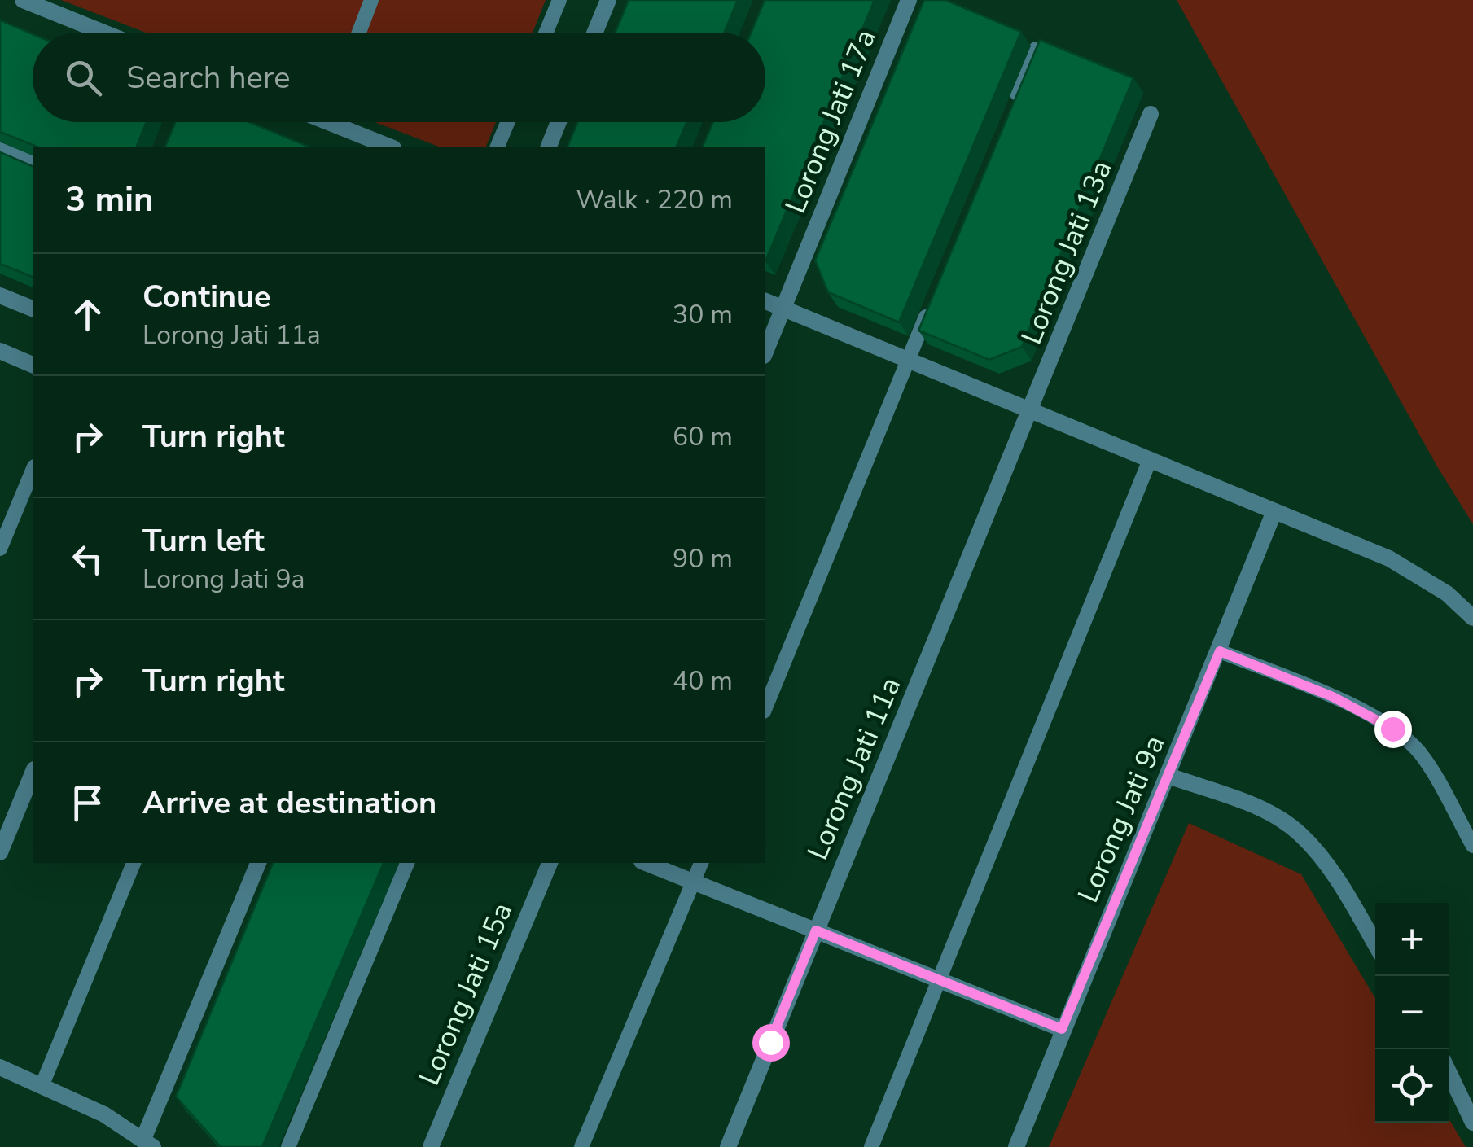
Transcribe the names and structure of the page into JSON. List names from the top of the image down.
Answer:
{
  "streets": {
    "street": [
      "Lorong Jati 17a",
      "Lorong Jati 13a",
      "Lorong Jati 11a",
      "Lorong Jati 9a",
      "Lorong Jati 15a"
    ]
  },
  "crossings": [
    ["Lorong Jati 13a", "Lorong Jati 11a"]
  ],
  "page": {
    "search": "Search here",
    "heading": ["3 min", "Walk · 220 m"],
    "list": [
      ["Continue", "Lorong Jati 11a", "30 m"],
      ["Turn right", "60 m"],
      ["Turn left", "Lorong Jati 9a", "90 m"],
      ["Turn right", "40 m"],
      "Arrive at destination"
    ],
    "map_buttons": ["+", "−"]
  }
}
